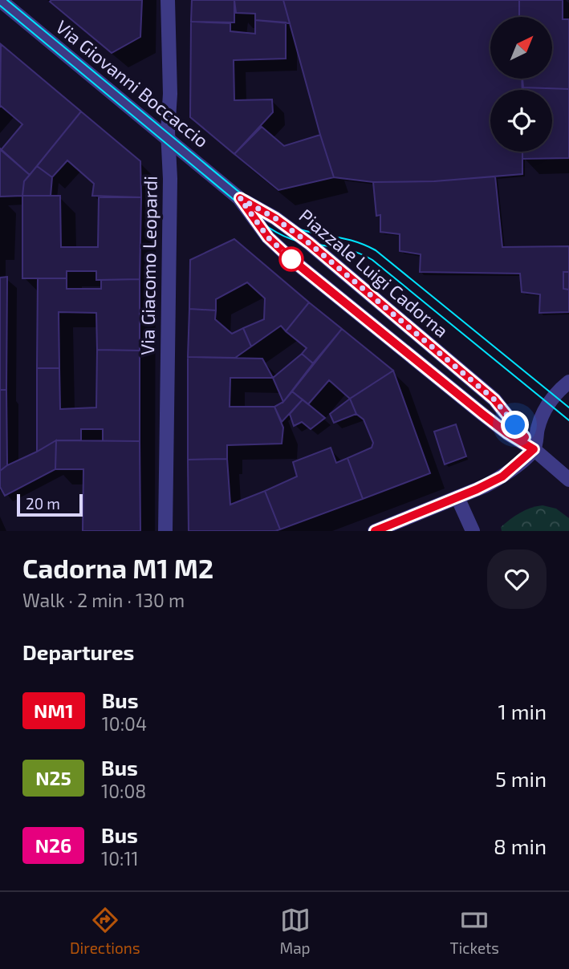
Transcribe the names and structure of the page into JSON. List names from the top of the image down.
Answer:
{
  "streets": {
    "street": ["Via Giovanni Boccaccio", "Via Giacomo Leopardi", "Piazzale Luigi Cadorna"]
  },
  "crossings": [
    ["Via Giovanni Boccaccio", "Via Giacomo Leopardi"],
    ["Via Giovanni Boccaccio", "Piazzale Luigi Cadorna"]
  ],
  "lines": ["bus line NM1"],
  "scale_bar": "20 m",
  "north": "top right",
  "page": {
    "scale": "20 m",
    "heading": [
      ["Cadorna M1 M2", "Walk · 2 min · 130 m"],
      "Departures"
    ],
    "list": [
      {
        "mark": "NM1",
        "name": "Bus",
        "note": "10:04",
        "value": "1 min"
      },
      {
        "mark": "N25",
        "name": "Bus",
        "note": "10:08",
        "value": "5 min"
      },
      {
        "mark": "N26",
        "name": "Bus",
        "note": "10:11",
        "value": "8 min"
      }
    ],
    "tabs": ["Directions", "Map", "Tickets"]
  }
}
